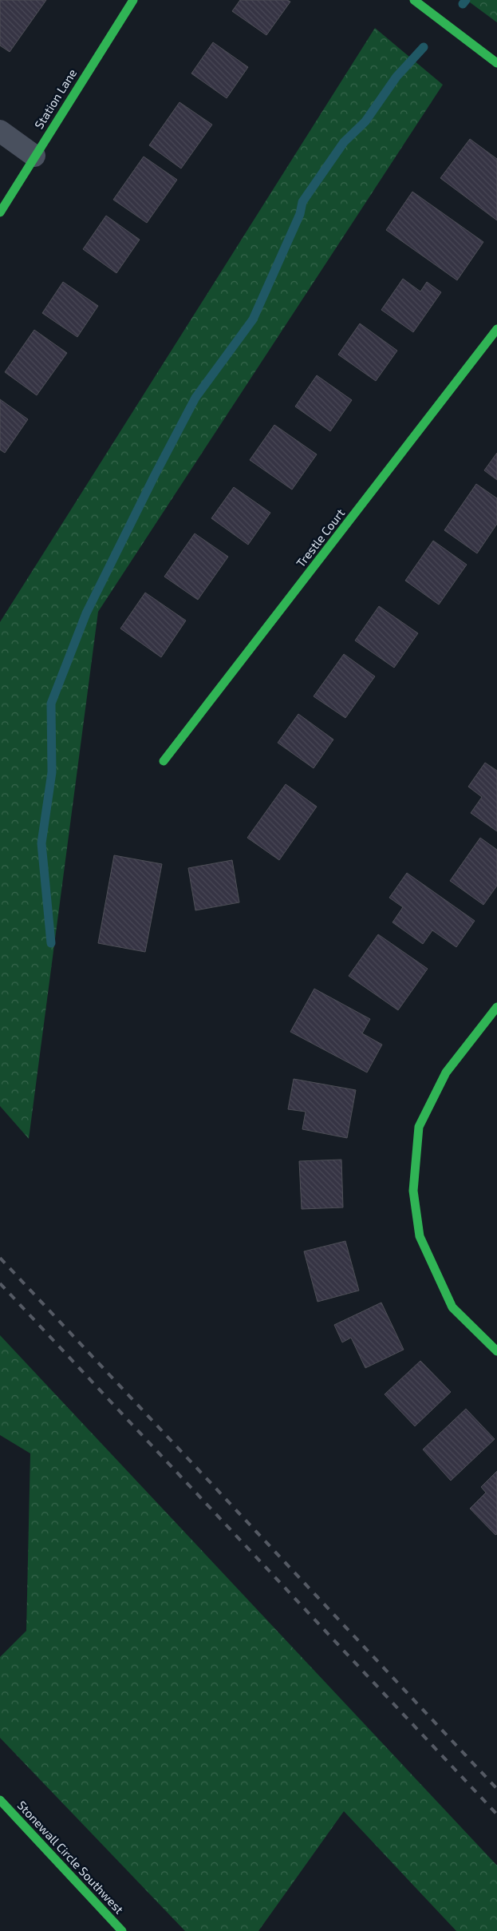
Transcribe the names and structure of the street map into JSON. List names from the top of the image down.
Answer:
{
  "streets": {
    "street": ["Station Lane", "Trestle Court", "Stonewall Circle Southwest"]
  }
}
